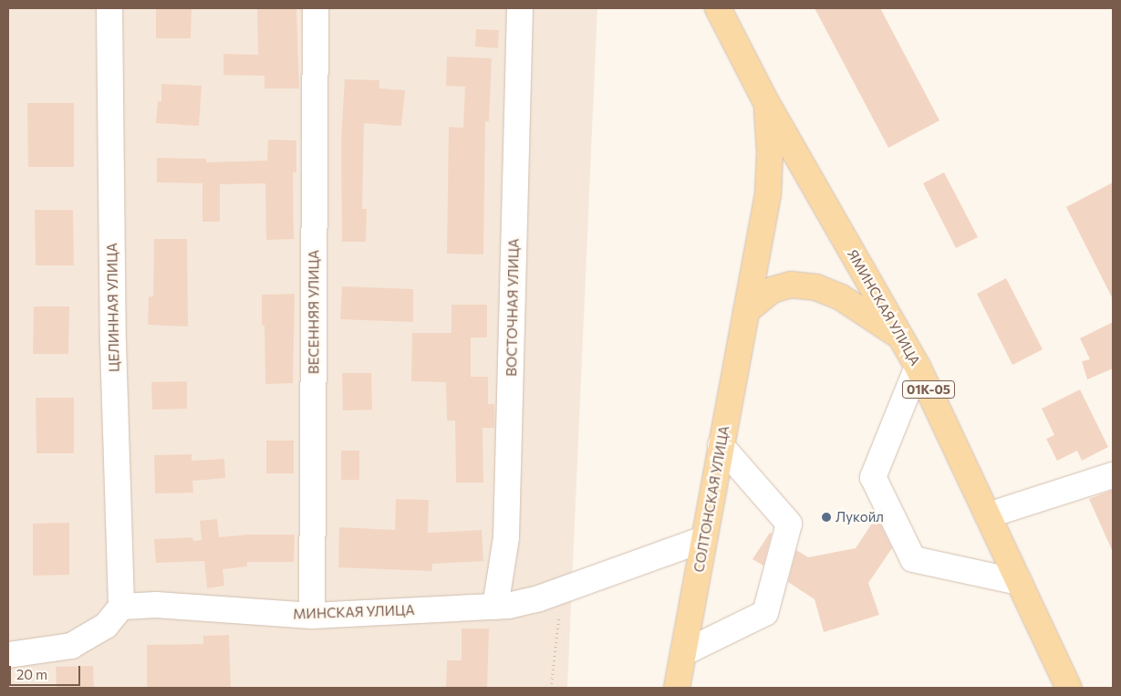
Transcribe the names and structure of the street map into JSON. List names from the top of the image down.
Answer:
{
  "streets": {
    "main road": ["ЯМИНСКАЯ УЛИЦА", "01К-05", "СОЛТОНСКАЯ УЛИЦА"],
    "street": [
      "ЦЕЛИННАЯ УЛИЦА",
      "ВОСТОЧНАЯ УЛИЦА",
      "ВЕСЕННЯЯ УЛИЦА",
      "МИНСКАЯ УЛИЦА"
    ]
  },
  "crossings": [
    ["ЦЕЛИННАЯ УЛИЦА", "МИНСКАЯ УЛИЦА"],
    ["ВОСТОЧНАЯ УЛИЦА", "МИНСКАЯ УЛИЦА"],
    ["ЯМИНСКАЯ УЛИЦА", "СОЛТОНСКАЯ УЛИЦА"],
    ["ВЕСЕННЯЯ УЛИЦА", "МИНСКАЯ УЛИЦА"],
    ["СОЛТОНСКАЯ УЛИЦА", "МИНСКАЯ УЛИЦА"]
  ],
  "places": ["Лукойл"],
  "scale_bar": "20 m"
}
